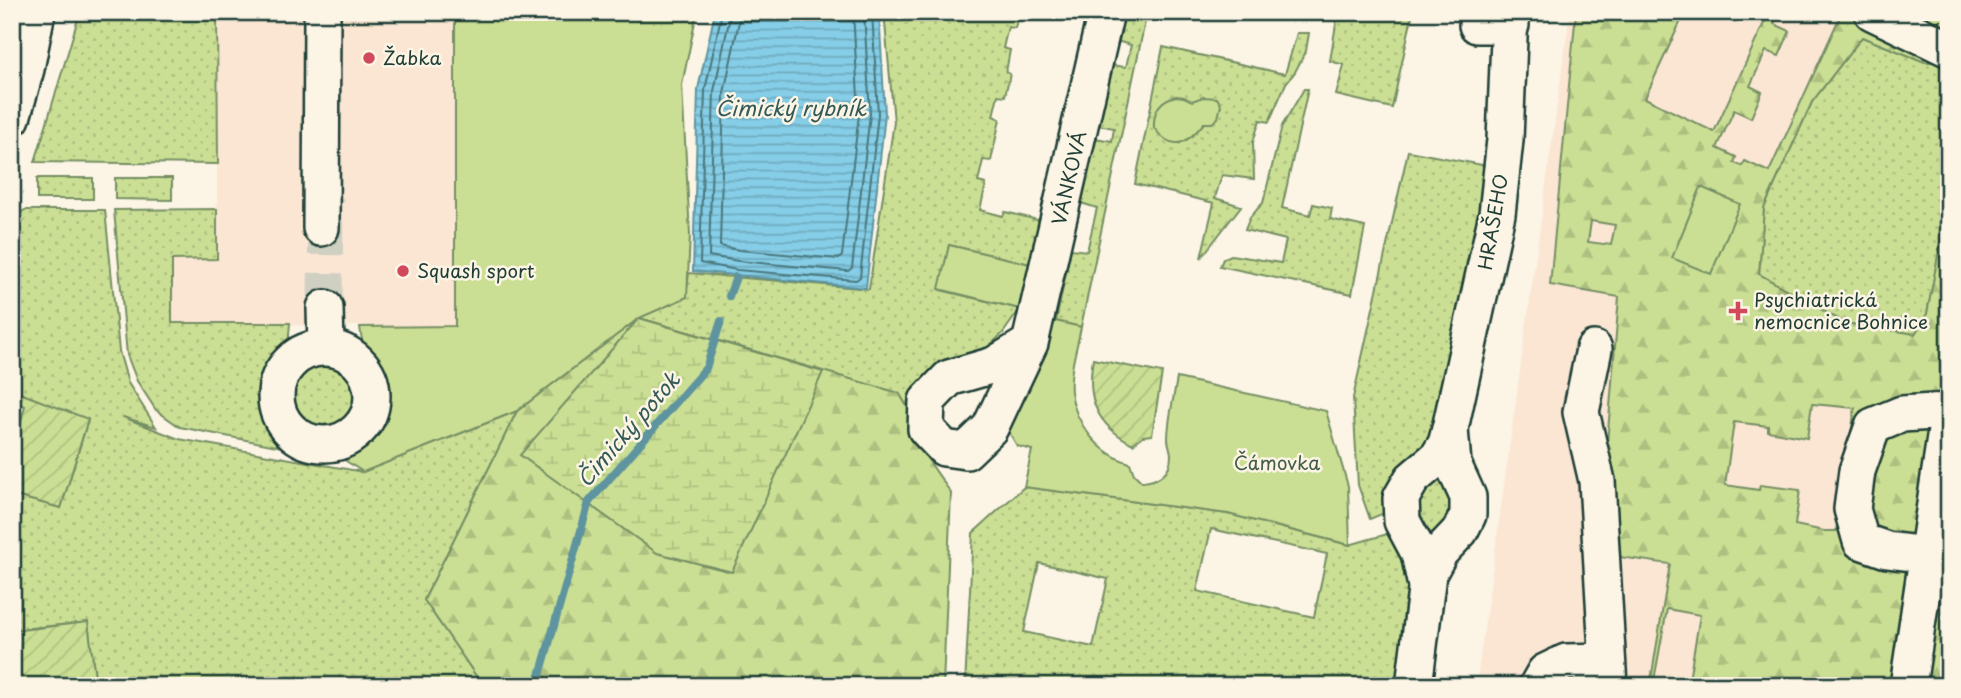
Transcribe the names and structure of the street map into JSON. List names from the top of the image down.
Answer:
{
  "streets": {
    "street": ["VÁNKOVÁ", "HRAŠEHO"]
  },
  "water": ["Čimický rybník", "Čimický potok"],
  "parks": ["Čámovka"],
  "places": {
    "other": ["Žabka", "Squash sport"],
    "health": ["Psychiatrická nemocnice Bohnice"]
  }
}
